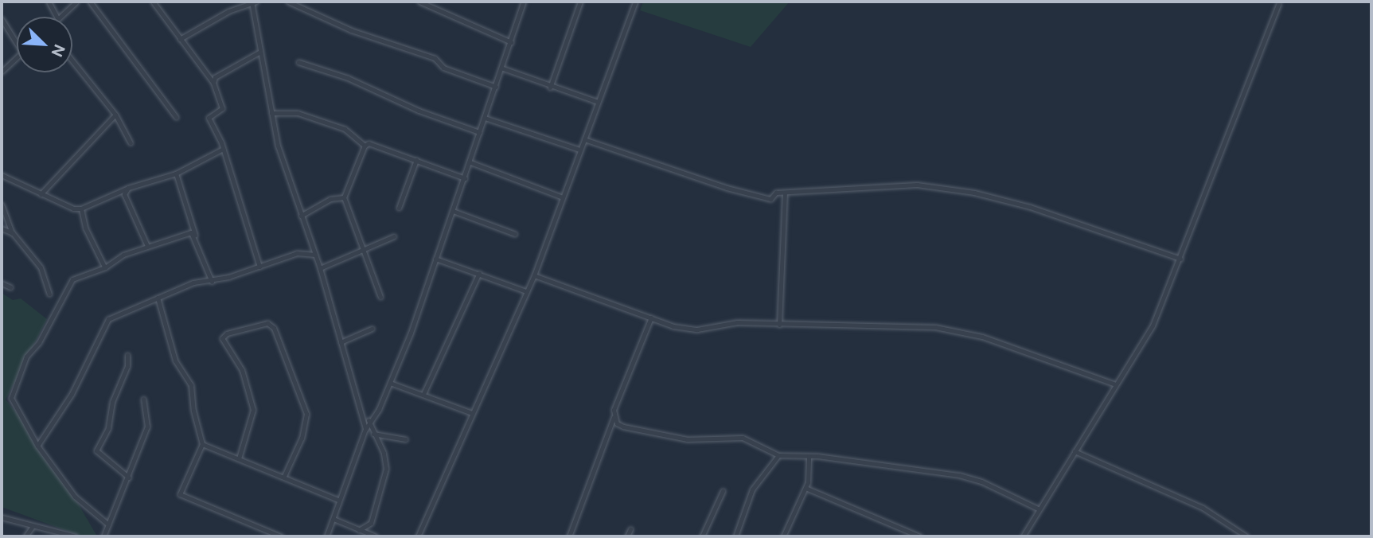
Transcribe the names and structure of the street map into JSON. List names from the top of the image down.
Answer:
{
  "north": "bottom right"
}
